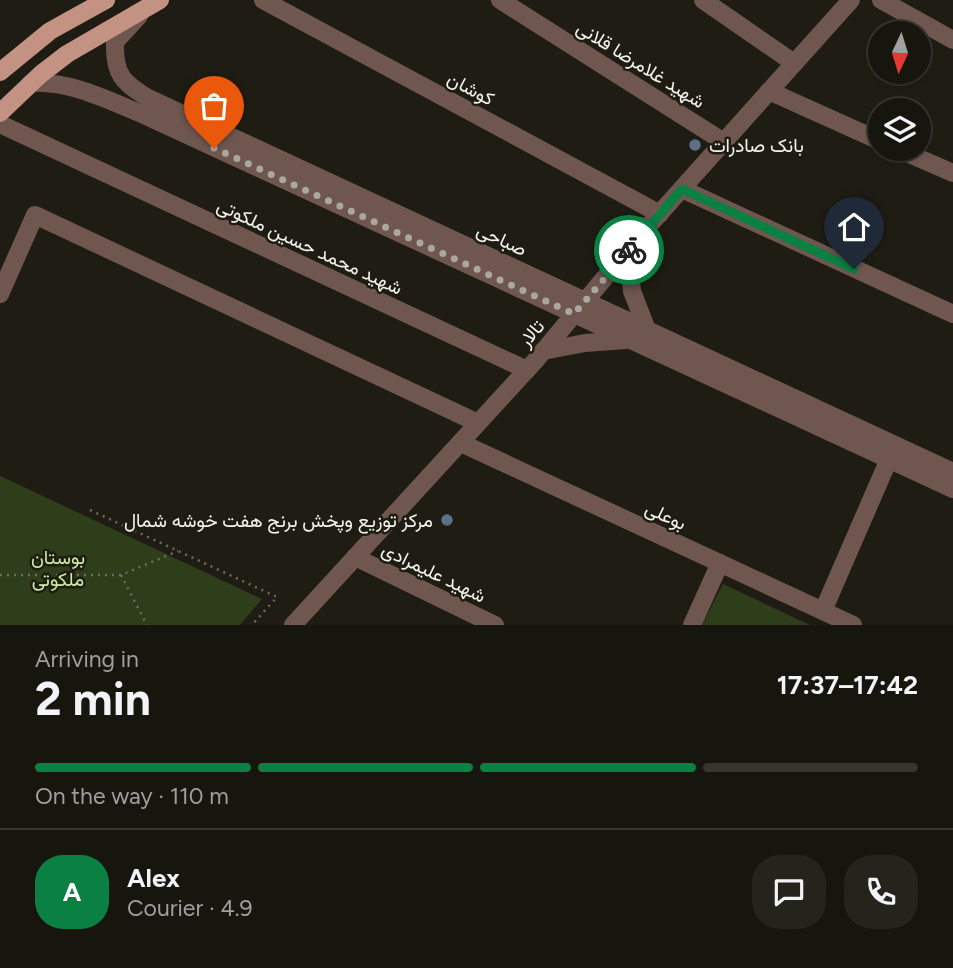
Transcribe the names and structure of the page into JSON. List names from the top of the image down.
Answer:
{
  "streets": {
    "street": [
      "شهید غلامرضا قلانی",
      "کوشان",
      "صباحی",
      "شهید محمد حسین ملکوتی",
      "تالار",
      "بوعلی",
      "شهید علیمرادی"
    ]
  },
  "crossings": [
    ["شهید غلامرضا قلانی", "تالار"],
    ["کوشان", "تالار"],
    ["صباحی", "تالار"],
    ["شهید محمد حسین ملکوتی", "تالار"],
    ["تالار", "بوعلی"],
    ["تالار", "شهید علیمرادی"]
  ],
  "parks": ["بوستان ملکوتی"],
  "places": ["بانک صادرات", "مرکز توزیع وپخش برنج هفت خوشه شمال"],
  "north": "bottom",
  "page": {
    "heading": ["2 min", "Arriving in", "17:37–17:42"],
    "panel": ["Alex", "Courier · 4.9"],
    "bar": "On the way · 110 m",
    "round": "A"
  }
}
